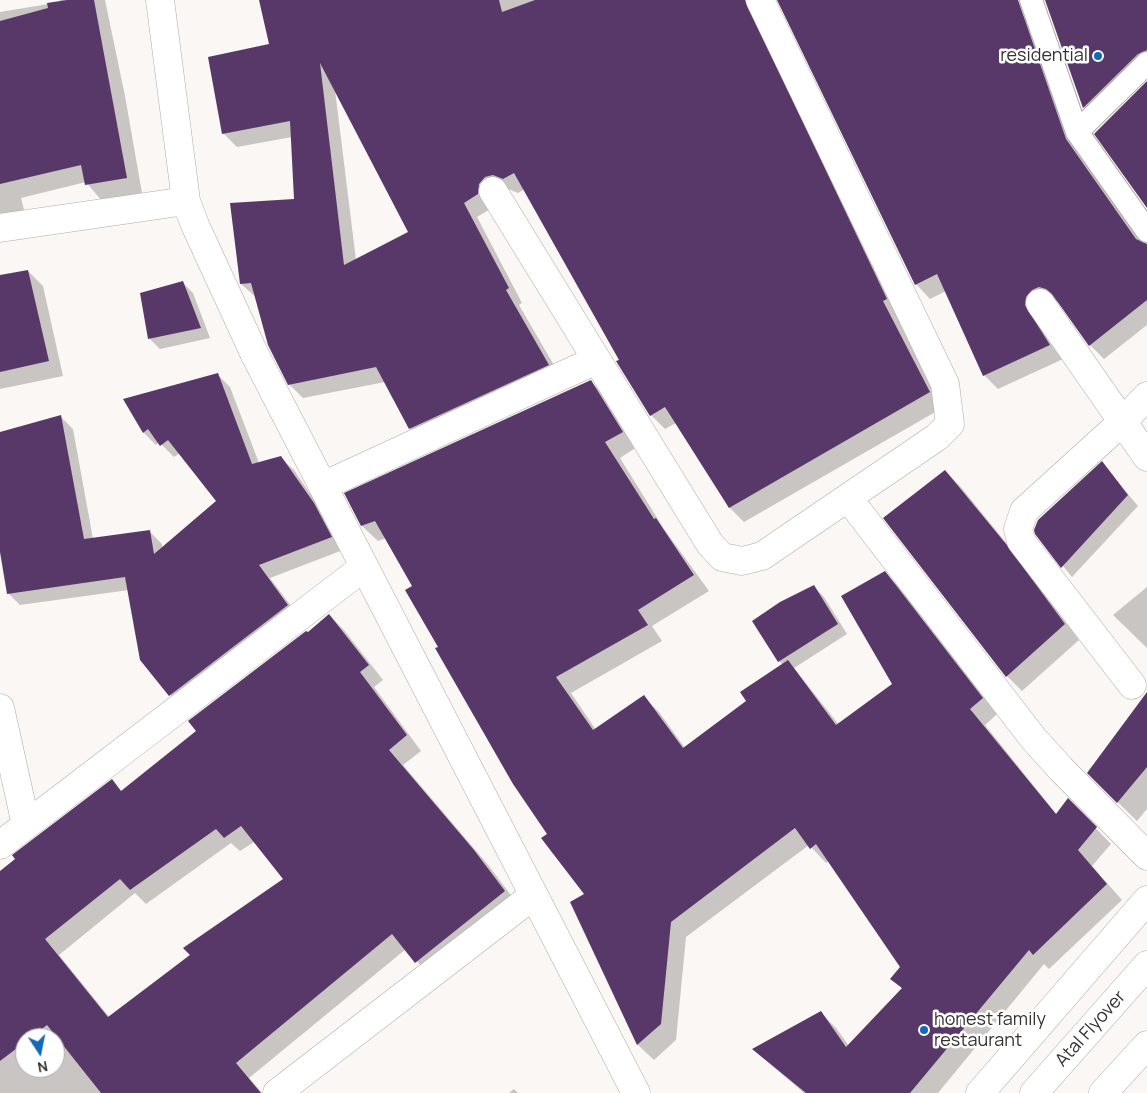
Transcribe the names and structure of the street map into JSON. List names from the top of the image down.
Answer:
{
  "streets": {
    "street": ["Atal Flyover"]
  },
  "places": ["residential", "honest family restaurant"],
  "north": "bottom"
}
